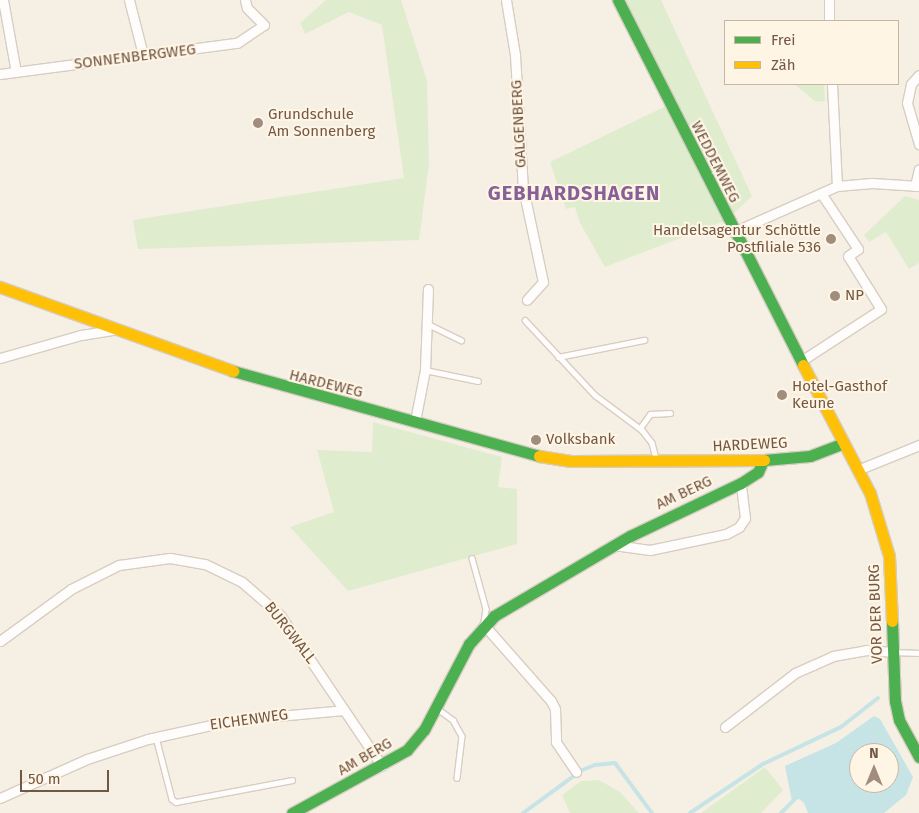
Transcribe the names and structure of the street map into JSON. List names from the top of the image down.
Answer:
{
  "streets": {
    "street": [
      "SONNENBERGWEG",
      "GALGENBERG",
      "WEDDEMWEG",
      "HARDEWEG",
      "AM BERG",
      "VOR DER BURG",
      "BURGWALL",
      "EICHENWEG"
    ]
  },
  "crossings": [
    ["WEDDEMWEG", "HARDEWEG"],
    ["WEDDEMWEG", "VOR DER BURG"],
    ["HARDEWEG", "AM BERG"],
    ["HARDEWEG", "VOR DER BURG"],
    ["AM BERG", "BURGWALL"],
    ["BURGWALL", "EICHENWEG"]
  ],
  "districts": ["GEBHARDSHAGEN"],
  "places": [
    "Grundschule Am Sonnenberg",
    "Handelsagentur Schöttle Postfiliale 536",
    "NP",
    "Hotel-Gasthof Keune",
    "Volksbank"
  ],
  "legend": ["Frei", "Zäh"],
  "scale_bar": "50 m",
  "north": "top"
}
